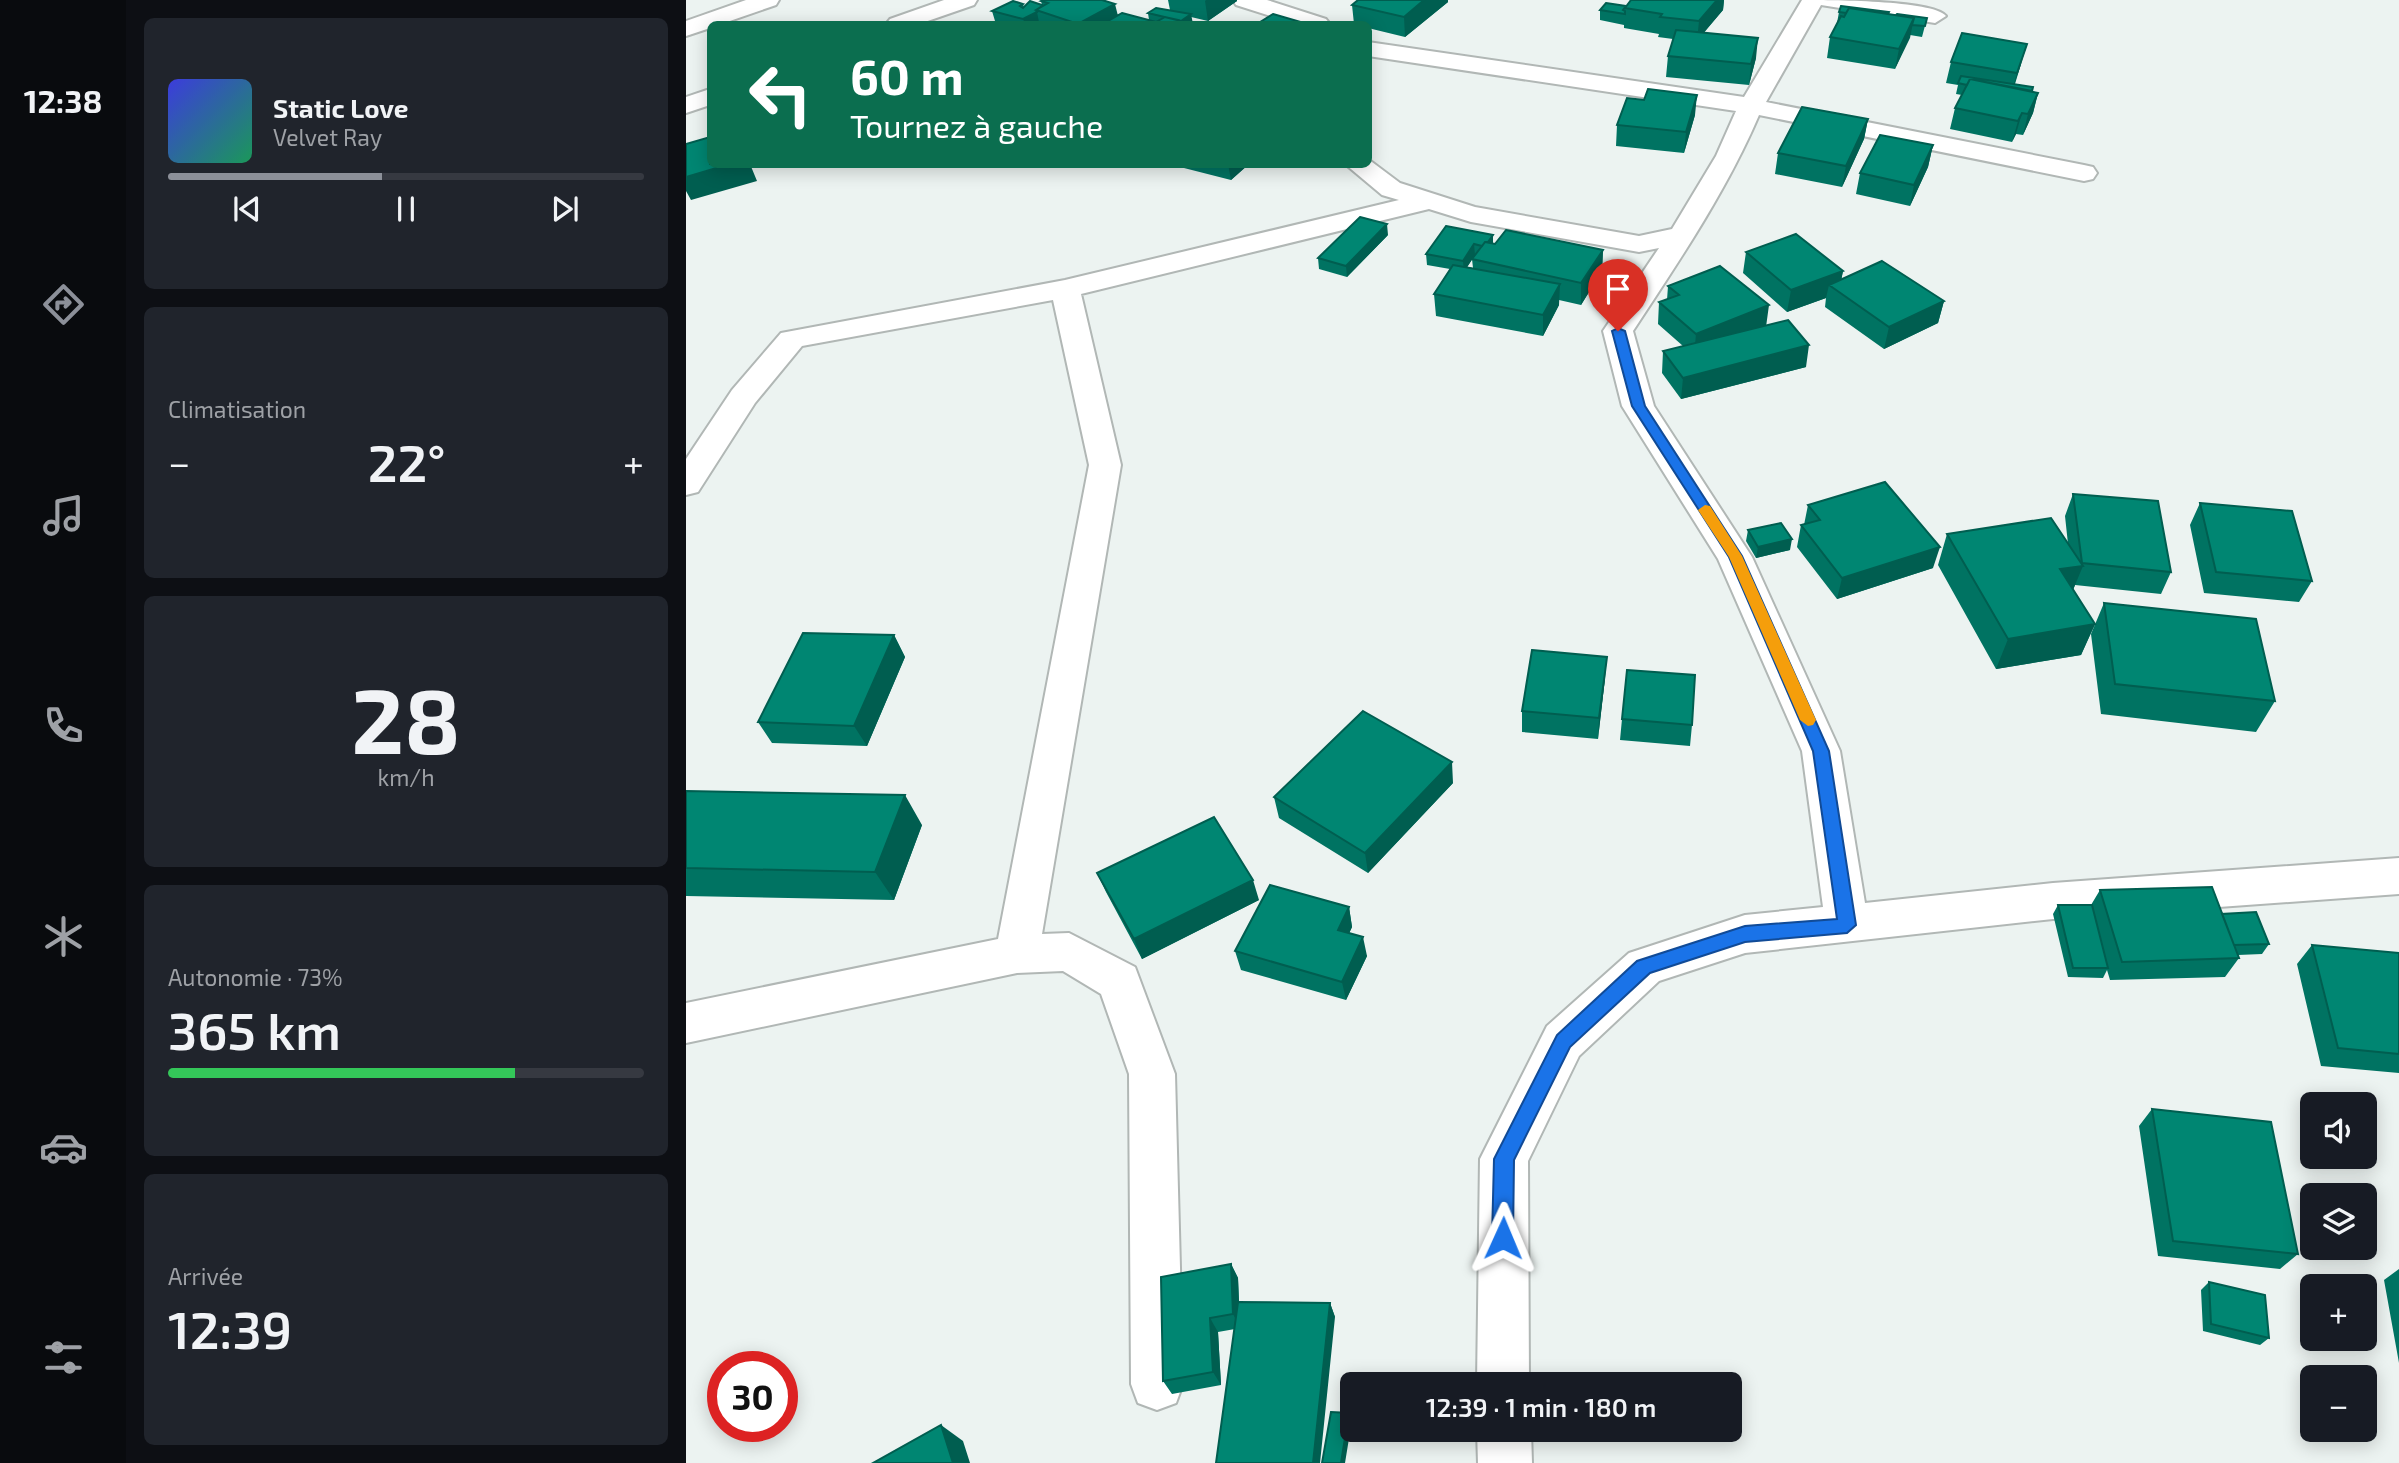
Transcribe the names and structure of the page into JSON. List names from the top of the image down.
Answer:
{
  "page": {
    "tabs": "12:38",
    "turn": ["60 m", "Tournez à gauche"],
    "song": ["Static Love", "Velvet Ray"],
    "tile": [
      "Climatisation",
      ["28", "km/h"],
      ["Autonomie · 73%", "365 km"],
      ["Arrivée", "12:39"]
    ],
    "heat": ["−", "22°", "+"],
    "map_buttons": ["+", "−"],
    "limit": "30",
    "trip": "12:39 · 1 min · 180 m"
  }
}
